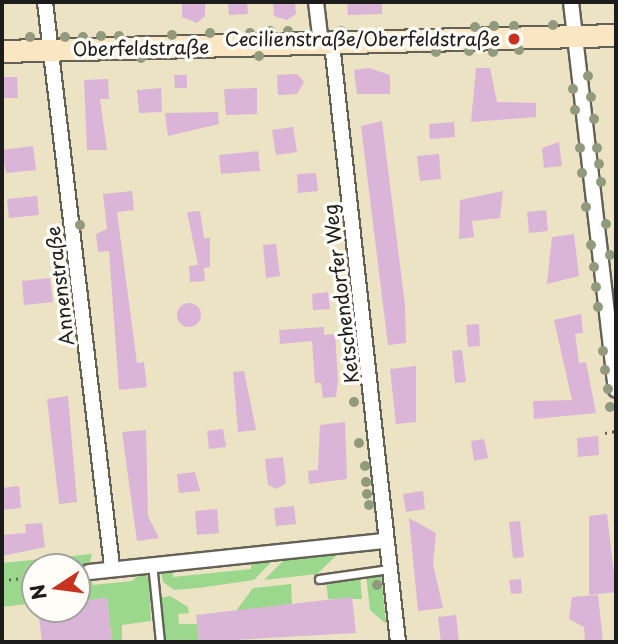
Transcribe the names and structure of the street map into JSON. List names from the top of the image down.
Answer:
{
  "streets": {
    "street": ["Oberfeldstraße", "Annenstraße", "Ketschendorfer Weg"]
  },
  "crossings": [
    ["Oberfeldstraße", "Annenstraße"],
    ["Oberfeldstraße", "Ketschendorfer Weg"]
  ],
  "places": ["Cecilienstraße/Oberfeldstraße"],
  "north": "left"
}
